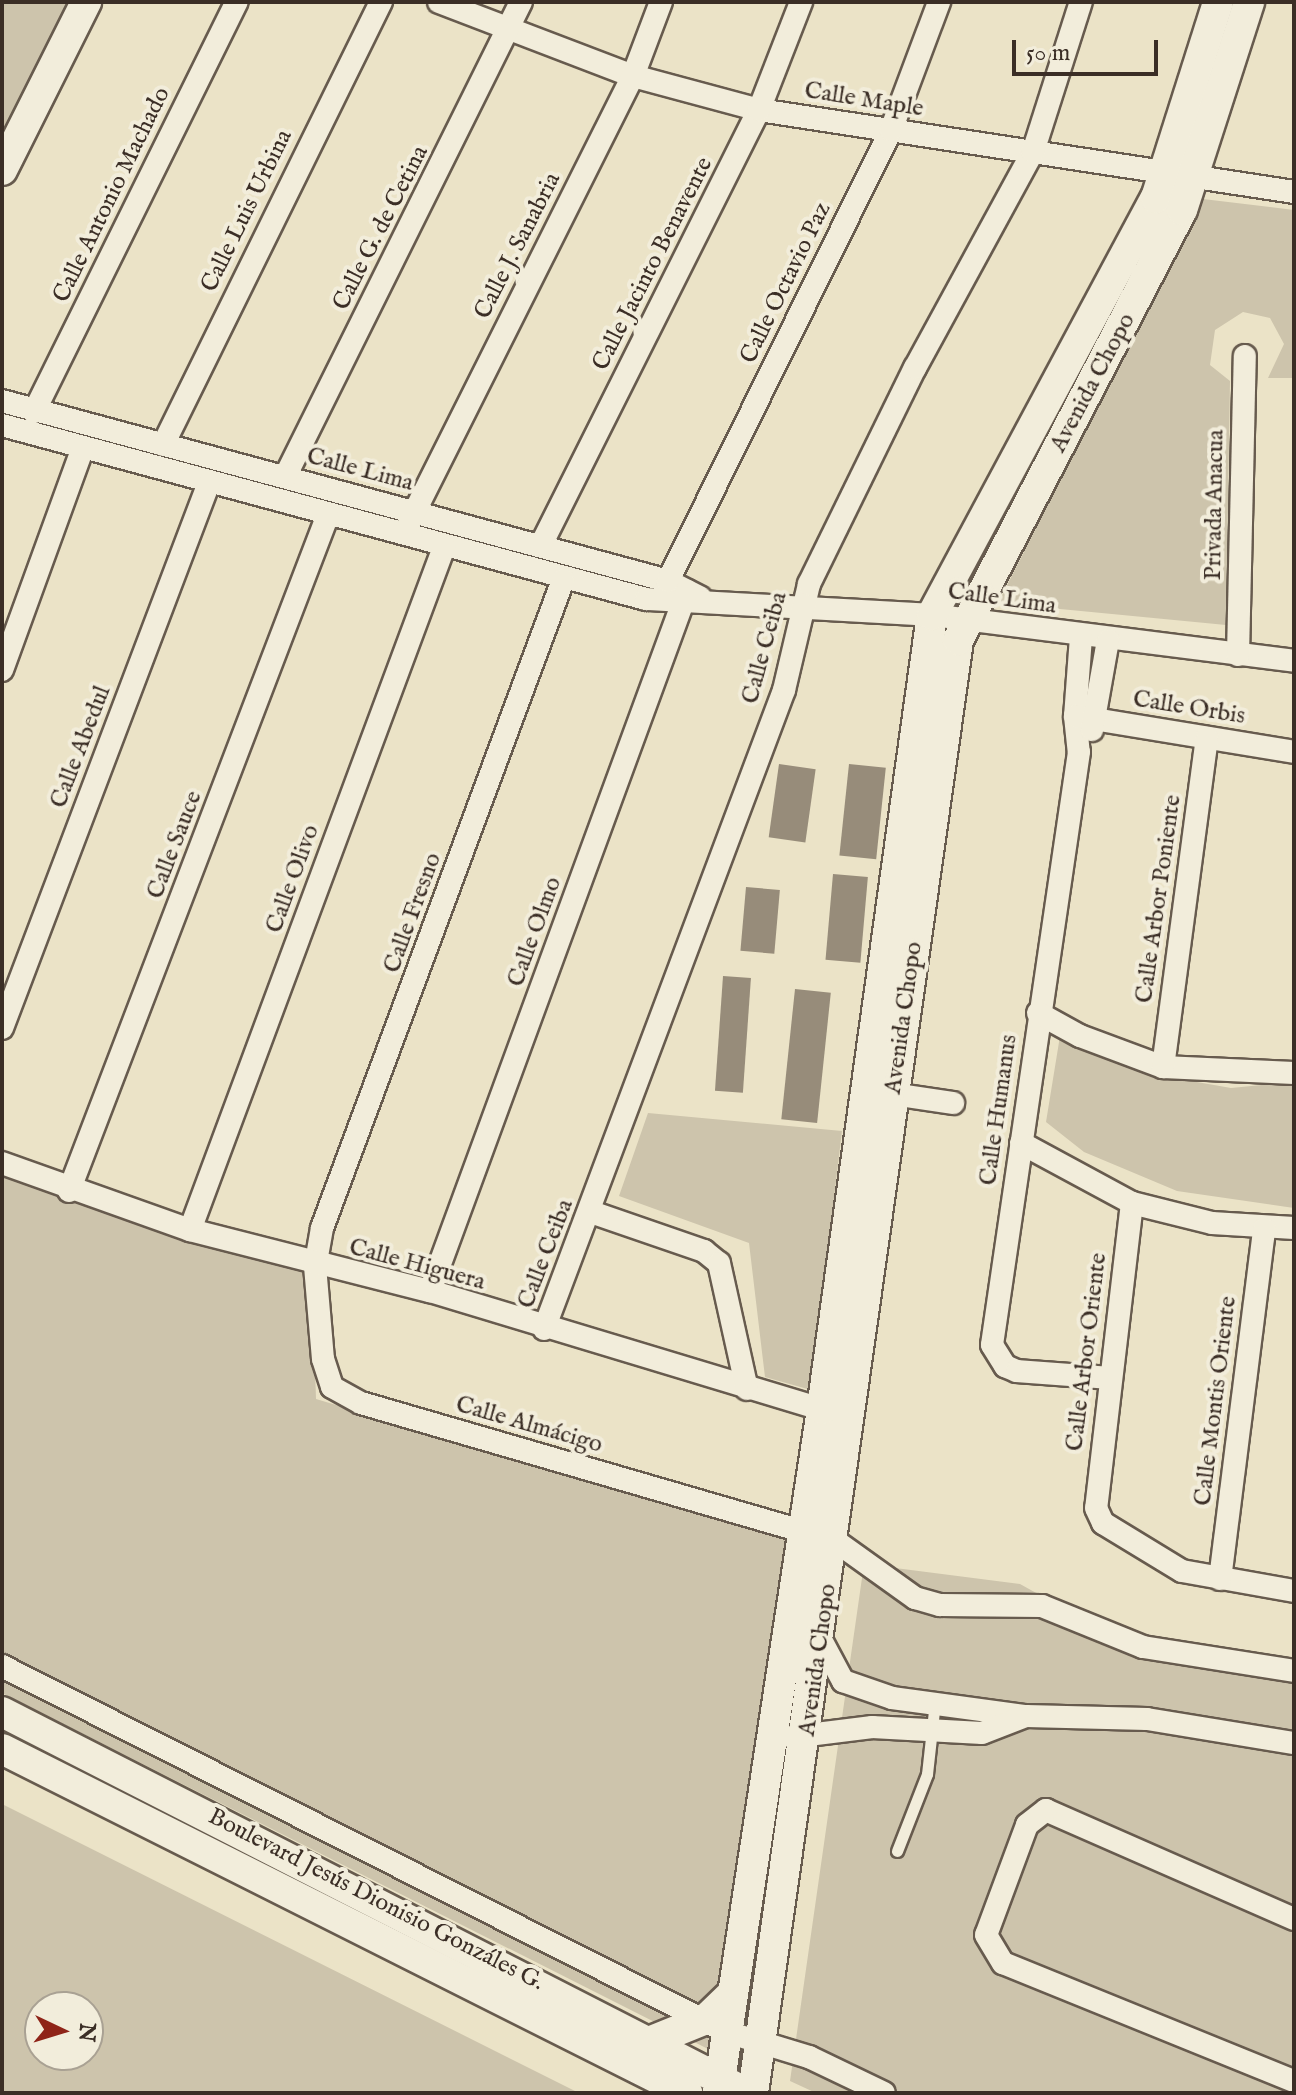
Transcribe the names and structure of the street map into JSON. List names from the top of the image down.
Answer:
{
  "streets": {
    "street": [
      "Calle Maple",
      "Calle Antonio Machado",
      "Calle Luis Urbina",
      "Calle G. de Cetina",
      "Calle J. Sanabria",
      "Calle Jacinto Benavente",
      "Calle Octavio Paz",
      "Avenida Chopo",
      "Calle Lima",
      "Privada Anacua",
      "Calle Ceiba",
      "Calle Orbis",
      "Calle Abedul",
      "Calle Sauce",
      "Calle Olivo",
      "Calle Arbor Poniente",
      "Calle Fresno",
      "Calle Olmo",
      "Calle Humanus",
      "Calle Higuera",
      "Calle Arbor Oriente",
      "Calle Montis Oriente",
      "Calle Almácigo",
      "Boulevard Jesús Dionisio Gonzáles G."
    ]
  },
  "crossings": [
    ["Calle Maple", "Calle G. de Cetina"],
    ["Calle Maple", "Calle J. Sanabria"],
    ["Calle Maple", "Calle Jacinto Benavente"],
    ["Calle Maple", "Calle Octavio Paz"],
    ["Calle Maple", "Avenida Chopo"],
    ["Calle Maple", "Calle Ceiba"],
    ["Calle Antonio Machado", "Calle Lima"],
    ["Calle Luis Urbina", "Calle Lima"],
    ["Calle G. de Cetina", "Calle Lima"],
    ["Calle J. Sanabria", "Calle Lima"],
    ["Calle Jacinto Benavente", "Calle Lima"],
    ["Calle Octavio Paz", "Calle Lima"],
    ["Calle Octavio Paz", "Calle Olmo"],
    ["Avenida Chopo", "Calle Lima"],
    ["Avenida Chopo", "Calle Higuera"],
    ["Avenida Chopo", "Calle Almácigo"],
    ["Avenida Chopo", "Boulevard Jesús Dionisio Gonzáles G."],
    ["Calle Lima", "Privada Anacua"],
    ["Calle Lima", "Calle Ceiba"],
    ["Calle Lima", "Calle Abedul"],
    ["Calle Lima", "Calle Sauce"],
    ["Calle Lima", "Calle Olivo"],
    ["Calle Lima", "Calle Fresno"],
    ["Calle Lima", "Calle Olmo"],
    ["Calle Lima", "Calle Humanus"],
    ["Calle Ceiba", "Calle Higuera"],
    ["Calle Orbis", "Calle Arbor Poniente"],
    ["Calle Orbis", "Calle Humanus"],
    ["Calle Sauce", "Calle Higuera"],
    ["Calle Olivo", "Calle Higuera"],
    ["Calle Fresno", "Calle Higuera"],
    ["Calle Fresno", "Calle Almácigo"],
    ["Calle Olmo", "Calle Higuera"],
    ["Calle Humanus", "Calle Arbor Oriente"],
    ["Calle Higuera", "Calle Almácigo"],
    ["Calle Arbor Oriente", "Calle Montis Oriente"]
  ],
  "scale_bar": "50 m",
  "north": "right"
}
